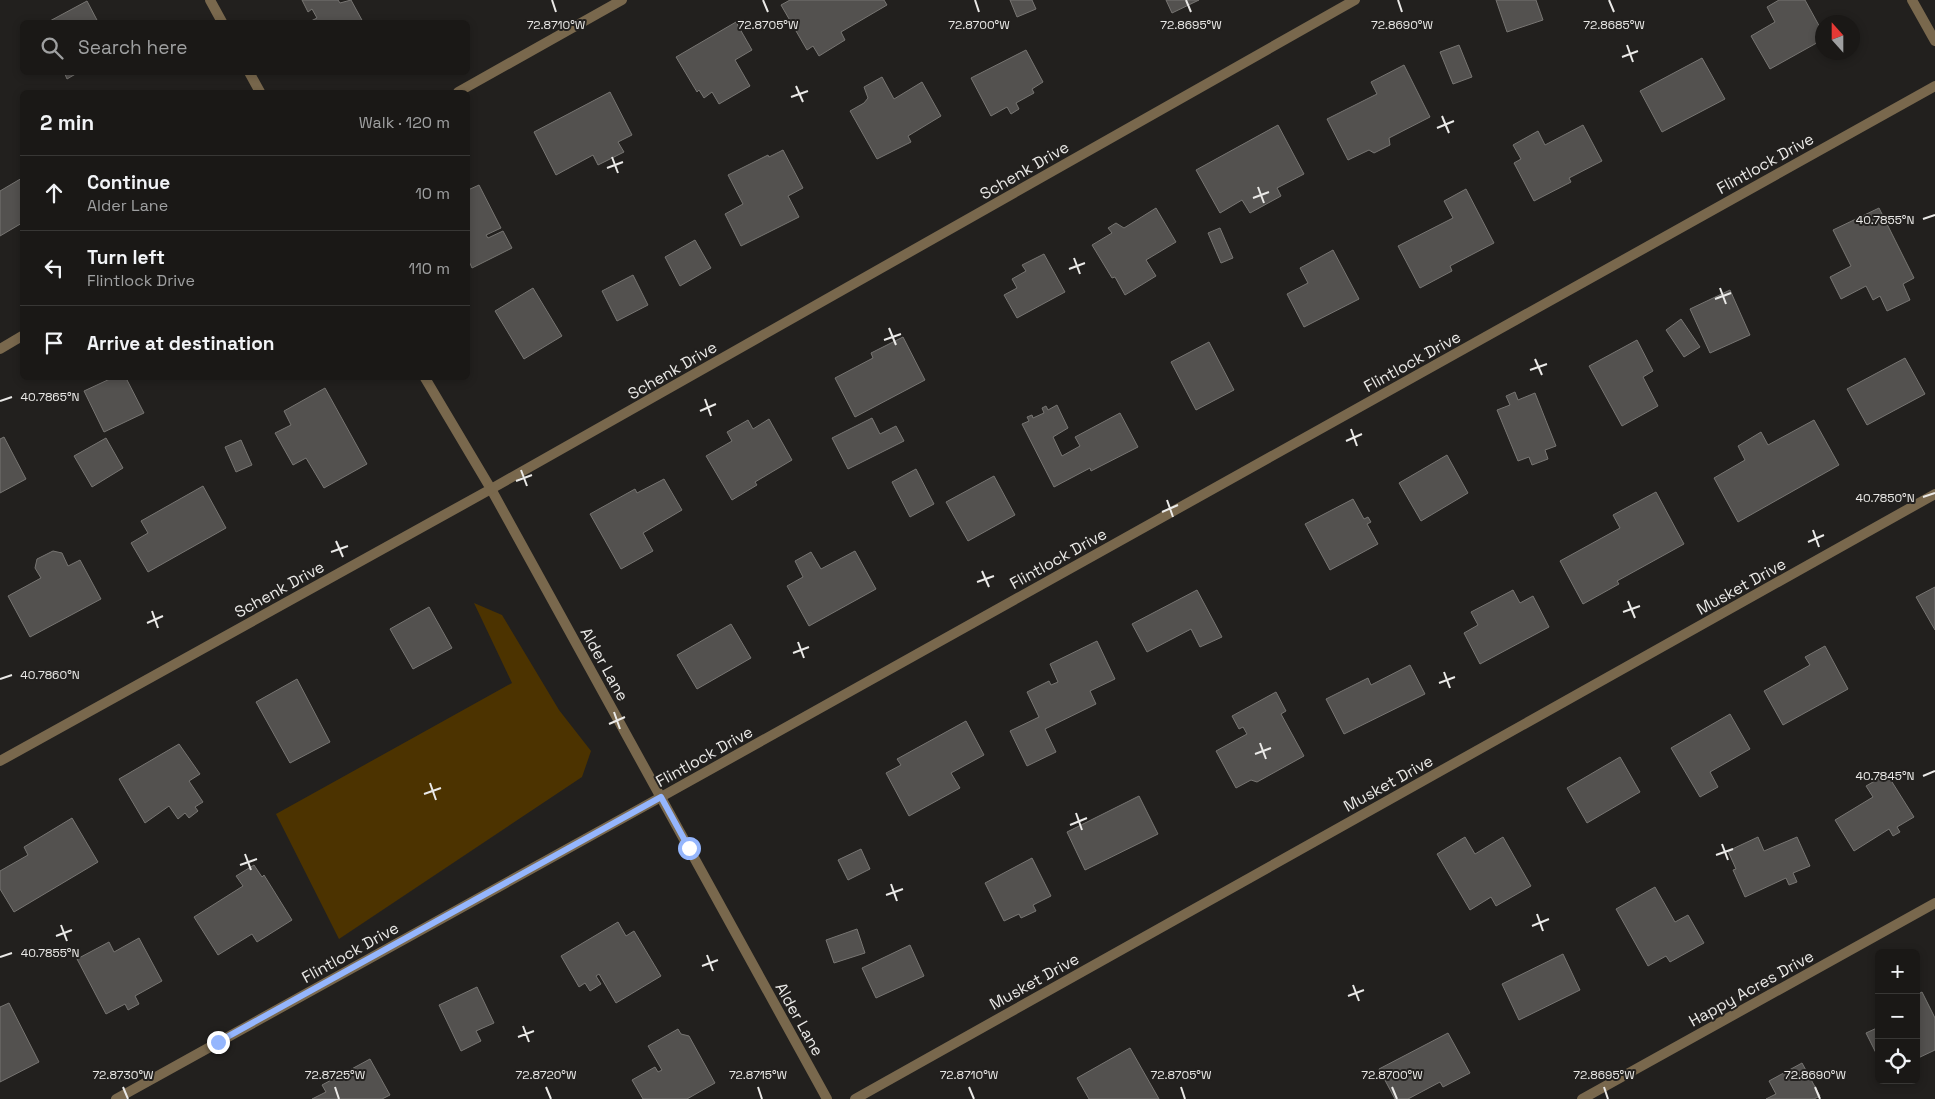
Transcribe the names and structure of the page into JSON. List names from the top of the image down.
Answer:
{
  "streets": {
    "street": [
      "Flintlock Drive",
      "Schenk Drive",
      "Musket Drive",
      "Alder Lane",
      "Happy Acres Drive"
    ]
  },
  "crossings": [
    ["Flintlock Drive", "Alder Lane"],
    ["Schenk Drive", "Alder Lane"]
  ],
  "north": "top",
  "page": {
    "search": "Search here",
    "heading": ["2 min", "Walk · 120 m"],
    "list": [
      ["Continue", "Alder Lane", "10 m"],
      ["Turn left", "Flintlock Drive", "110 m"],
      "Arrive at destination"
    ],
    "map_buttons": ["+", "−"]
  },
  "coordinates": [
    "72.8710°W",
    "72.8705°W",
    "72.8700°W",
    "72.8695°W",
    "72.8690°W",
    "72.8685°W",
    "40.7855°N",
    "40.7865°N",
    "40.7850°N",
    "40.7860°N",
    "40.7845°N",
    "72.8730°W",
    "72.8725°W",
    "72.8720°W",
    "72.8715°W"
  ]
}
